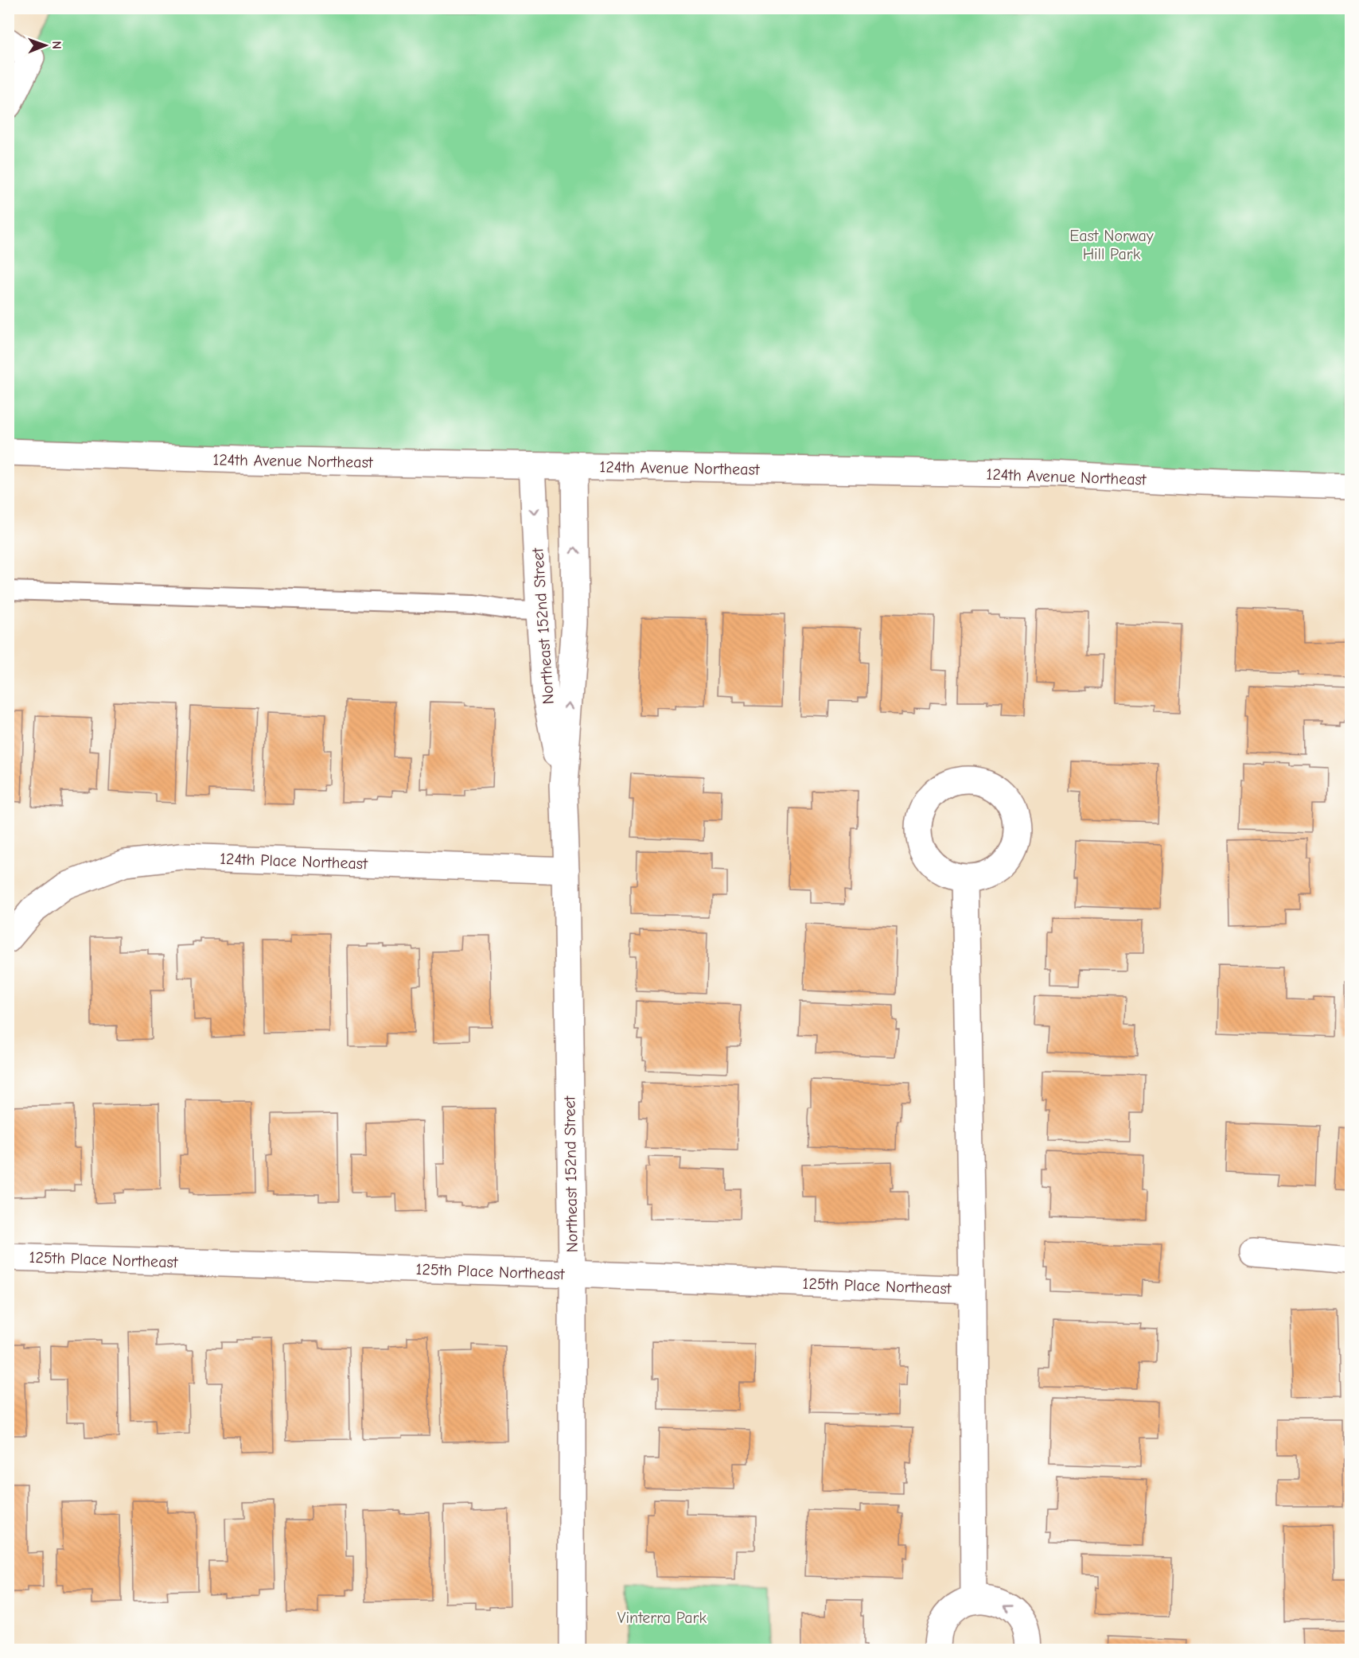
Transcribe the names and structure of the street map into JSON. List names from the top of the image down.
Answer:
{
  "streets": {
    "street": [
      "124th Avenue Northeast",
      "Northeast 152nd Street",
      "124th Place Northeast",
      "125th Place Northeast"
    ]
  },
  "crossings": [
    ["124th Avenue Northeast", "Northeast 152nd Street"],
    ["Northeast 152nd Street", "124th Place Northeast"],
    ["Northeast 152nd Street", "125th Place Northeast"]
  ],
  "parks": ["East Norway Hill Park", "Vinterra Park"],
  "north": "right"
}
